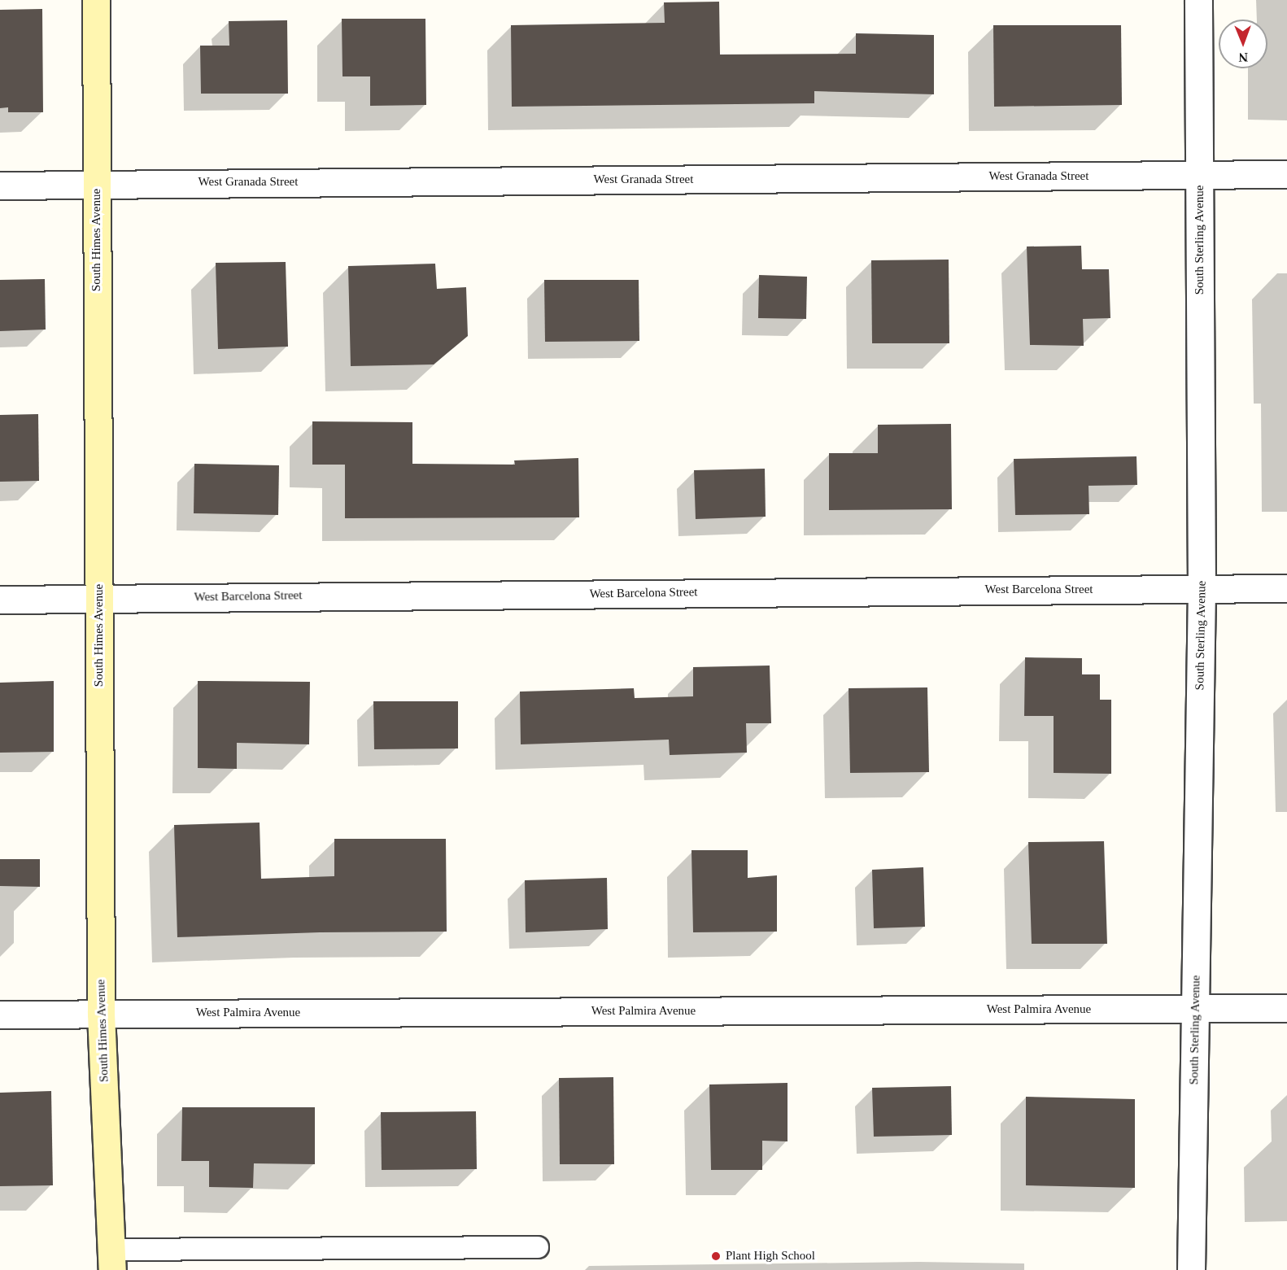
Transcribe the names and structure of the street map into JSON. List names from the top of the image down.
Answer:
{
  "streets": {
    "street": [
      "West Granada Street",
      "South Himes Avenue",
      "South Sterling Avenue",
      "West Barcelona Street",
      "West Palmira Avenue"
    ]
  },
  "crossings": [
    ["West Granada Street", "South Himes Avenue"],
    ["West Granada Street", "South Sterling Avenue"],
    ["South Himes Avenue", "West Barcelona Street"],
    ["South Himes Avenue", "West Palmira Avenue"],
    ["South Sterling Avenue", "West Barcelona Street"],
    ["South Sterling Avenue", "West Palmira Avenue"]
  ],
  "places": ["Plant High School"],
  "north": "bottom"
}
